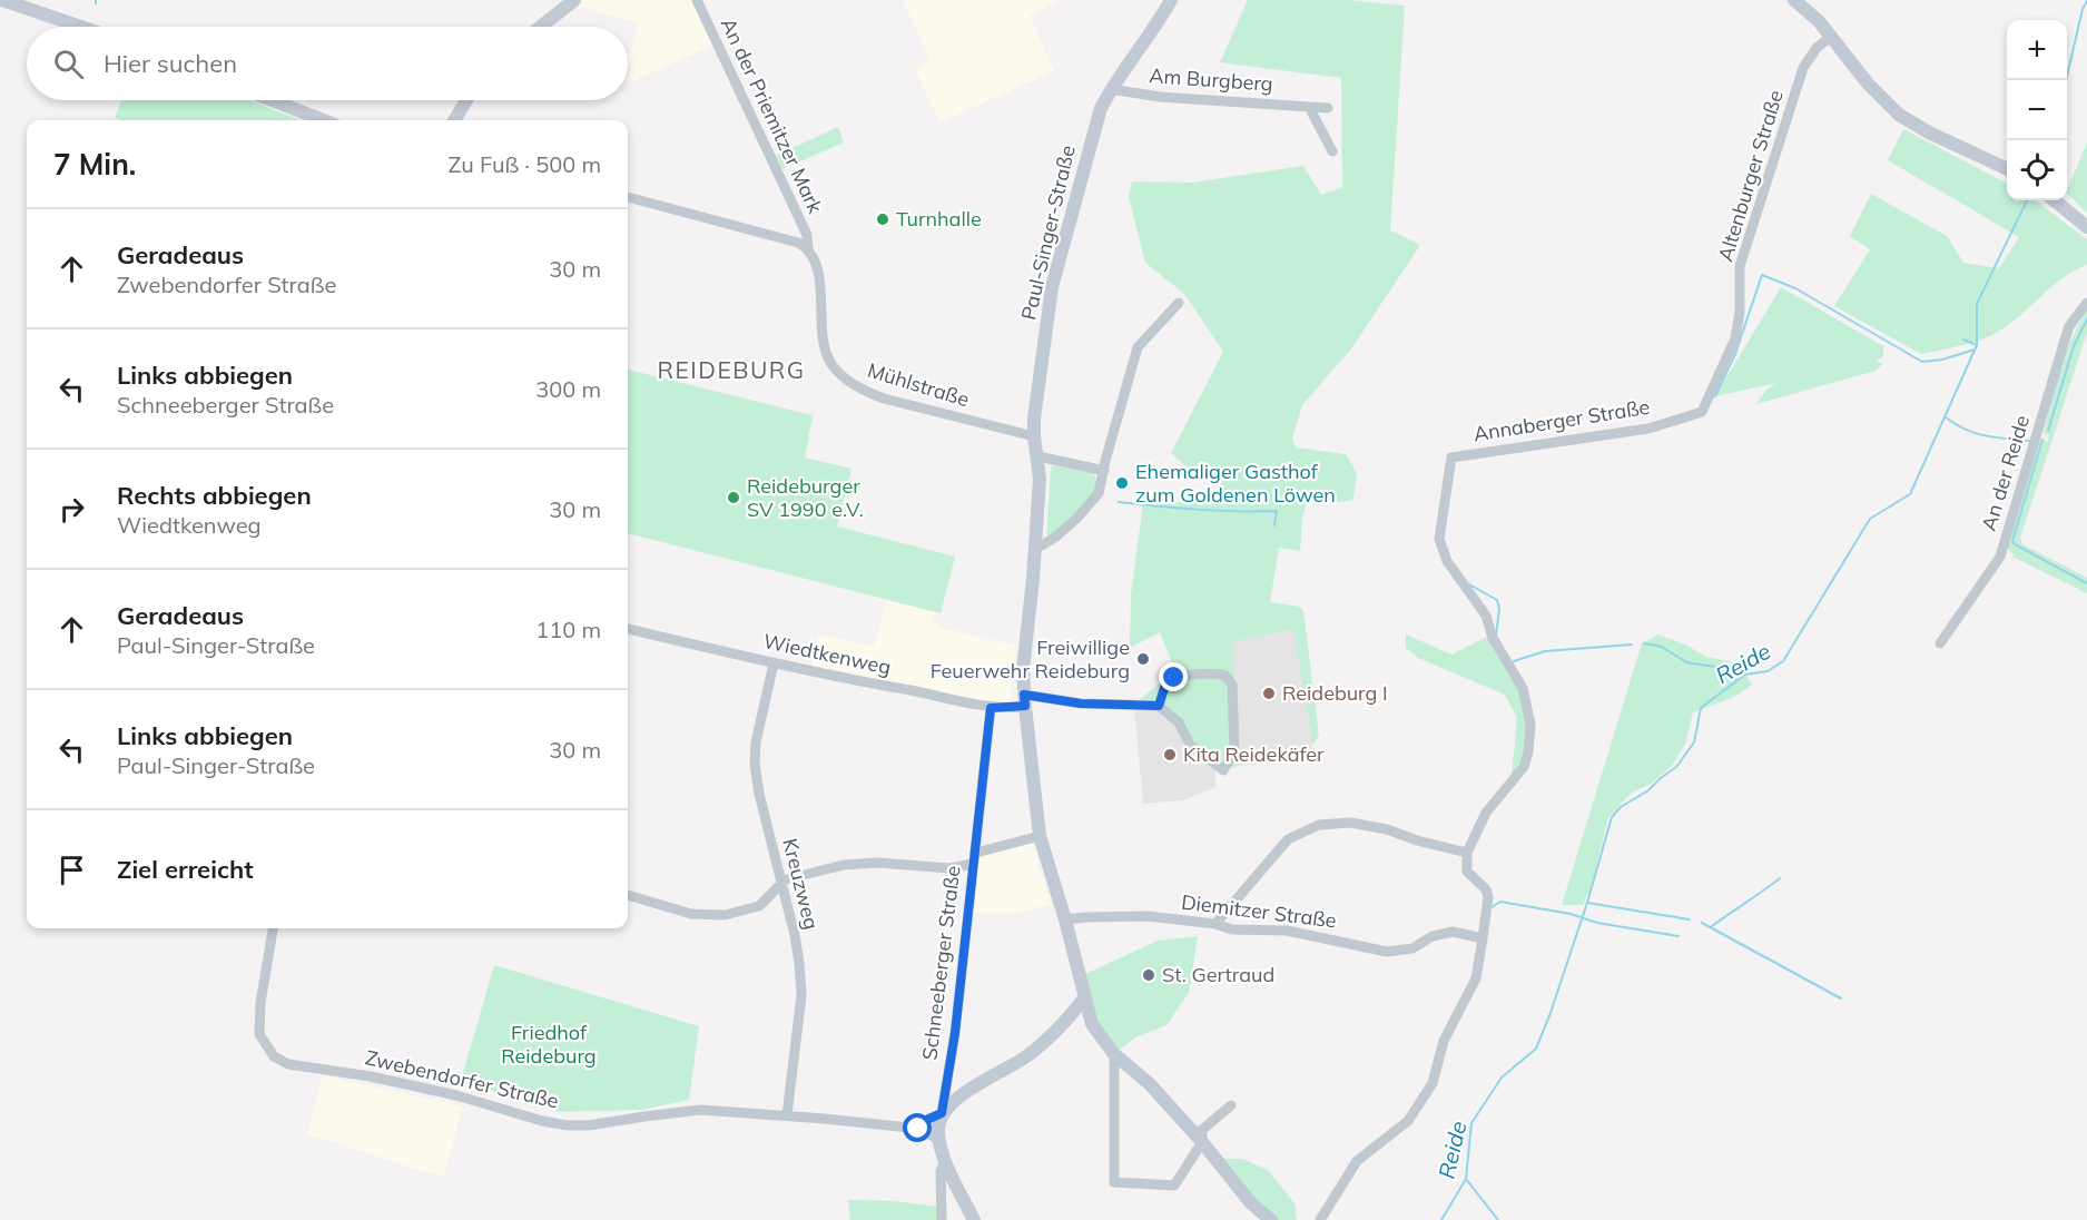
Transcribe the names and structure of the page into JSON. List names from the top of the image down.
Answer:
{
  "streets": {
    "street": [
      "Am Burgberg",
      "An der Priemitzer Mark",
      "Altenburger Straße",
      "Paul-Singer-Straße",
      "Mühlstraße",
      "Annaberger Straße",
      "An der Reide",
      "Wiedtkenweg",
      "Kreuzweg",
      "Diemitzer Straße",
      "Schneeberger Straße",
      "Zwebendorfer Straße"
    ]
  },
  "crossings": [
    ["Am Burgberg", "Paul-Singer-Straße"],
    ["An der Priemitzer Mark", "Mühlstraße"],
    ["Altenburger Straße", "Annaberger Straße"],
    ["Paul-Singer-Straße", "Mühlstraße"],
    ["Paul-Singer-Straße", "Wiedtkenweg"],
    ["Paul-Singer-Straße", "Diemitzer Straße"],
    ["Paul-Singer-Straße", "Zwebendorfer Straße"],
    ["Wiedtkenweg", "Kreuzweg"],
    ["Wiedtkenweg", "Schneeberger Straße"],
    ["Kreuzweg", "Zwebendorfer Straße"],
    ["Schneeberger Straße", "Zwebendorfer Straße"]
  ],
  "districts": ["REIDEBURG"],
  "water": ["Reide"],
  "parks": ["Friedhof Reideburg"],
  "places": [
    "Turnhalle",
    "Ehemaliger Gasthof zum Goldenen Löwen",
    "Reideburger SV 1990 e.V.",
    "Freiwillige Feuerwehr Reideburg",
    "Reideburg I",
    "Kita Reidekäfer",
    "St. Gertraud"
  ],
  "page": {
    "map_buttons": ["+", "−"],
    "search": "Hier suchen",
    "heading": ["7 Min.", "Zu Fuß · 500 m"],
    "list": [
      ["Geradeaus", "Zwebendorfer Straße", "30 m"],
      ["Links abbiegen", "Schneeberger Straße", "300 m"],
      ["Rechts abbiegen", "Wiedtkenweg", "30 m"],
      ["Geradeaus", "Paul-Singer-Straße", "110 m"],
      ["Links abbiegen", "Paul-Singer-Straße", "30 m"],
      "Ziel erreicht"
    ]
  }
}
